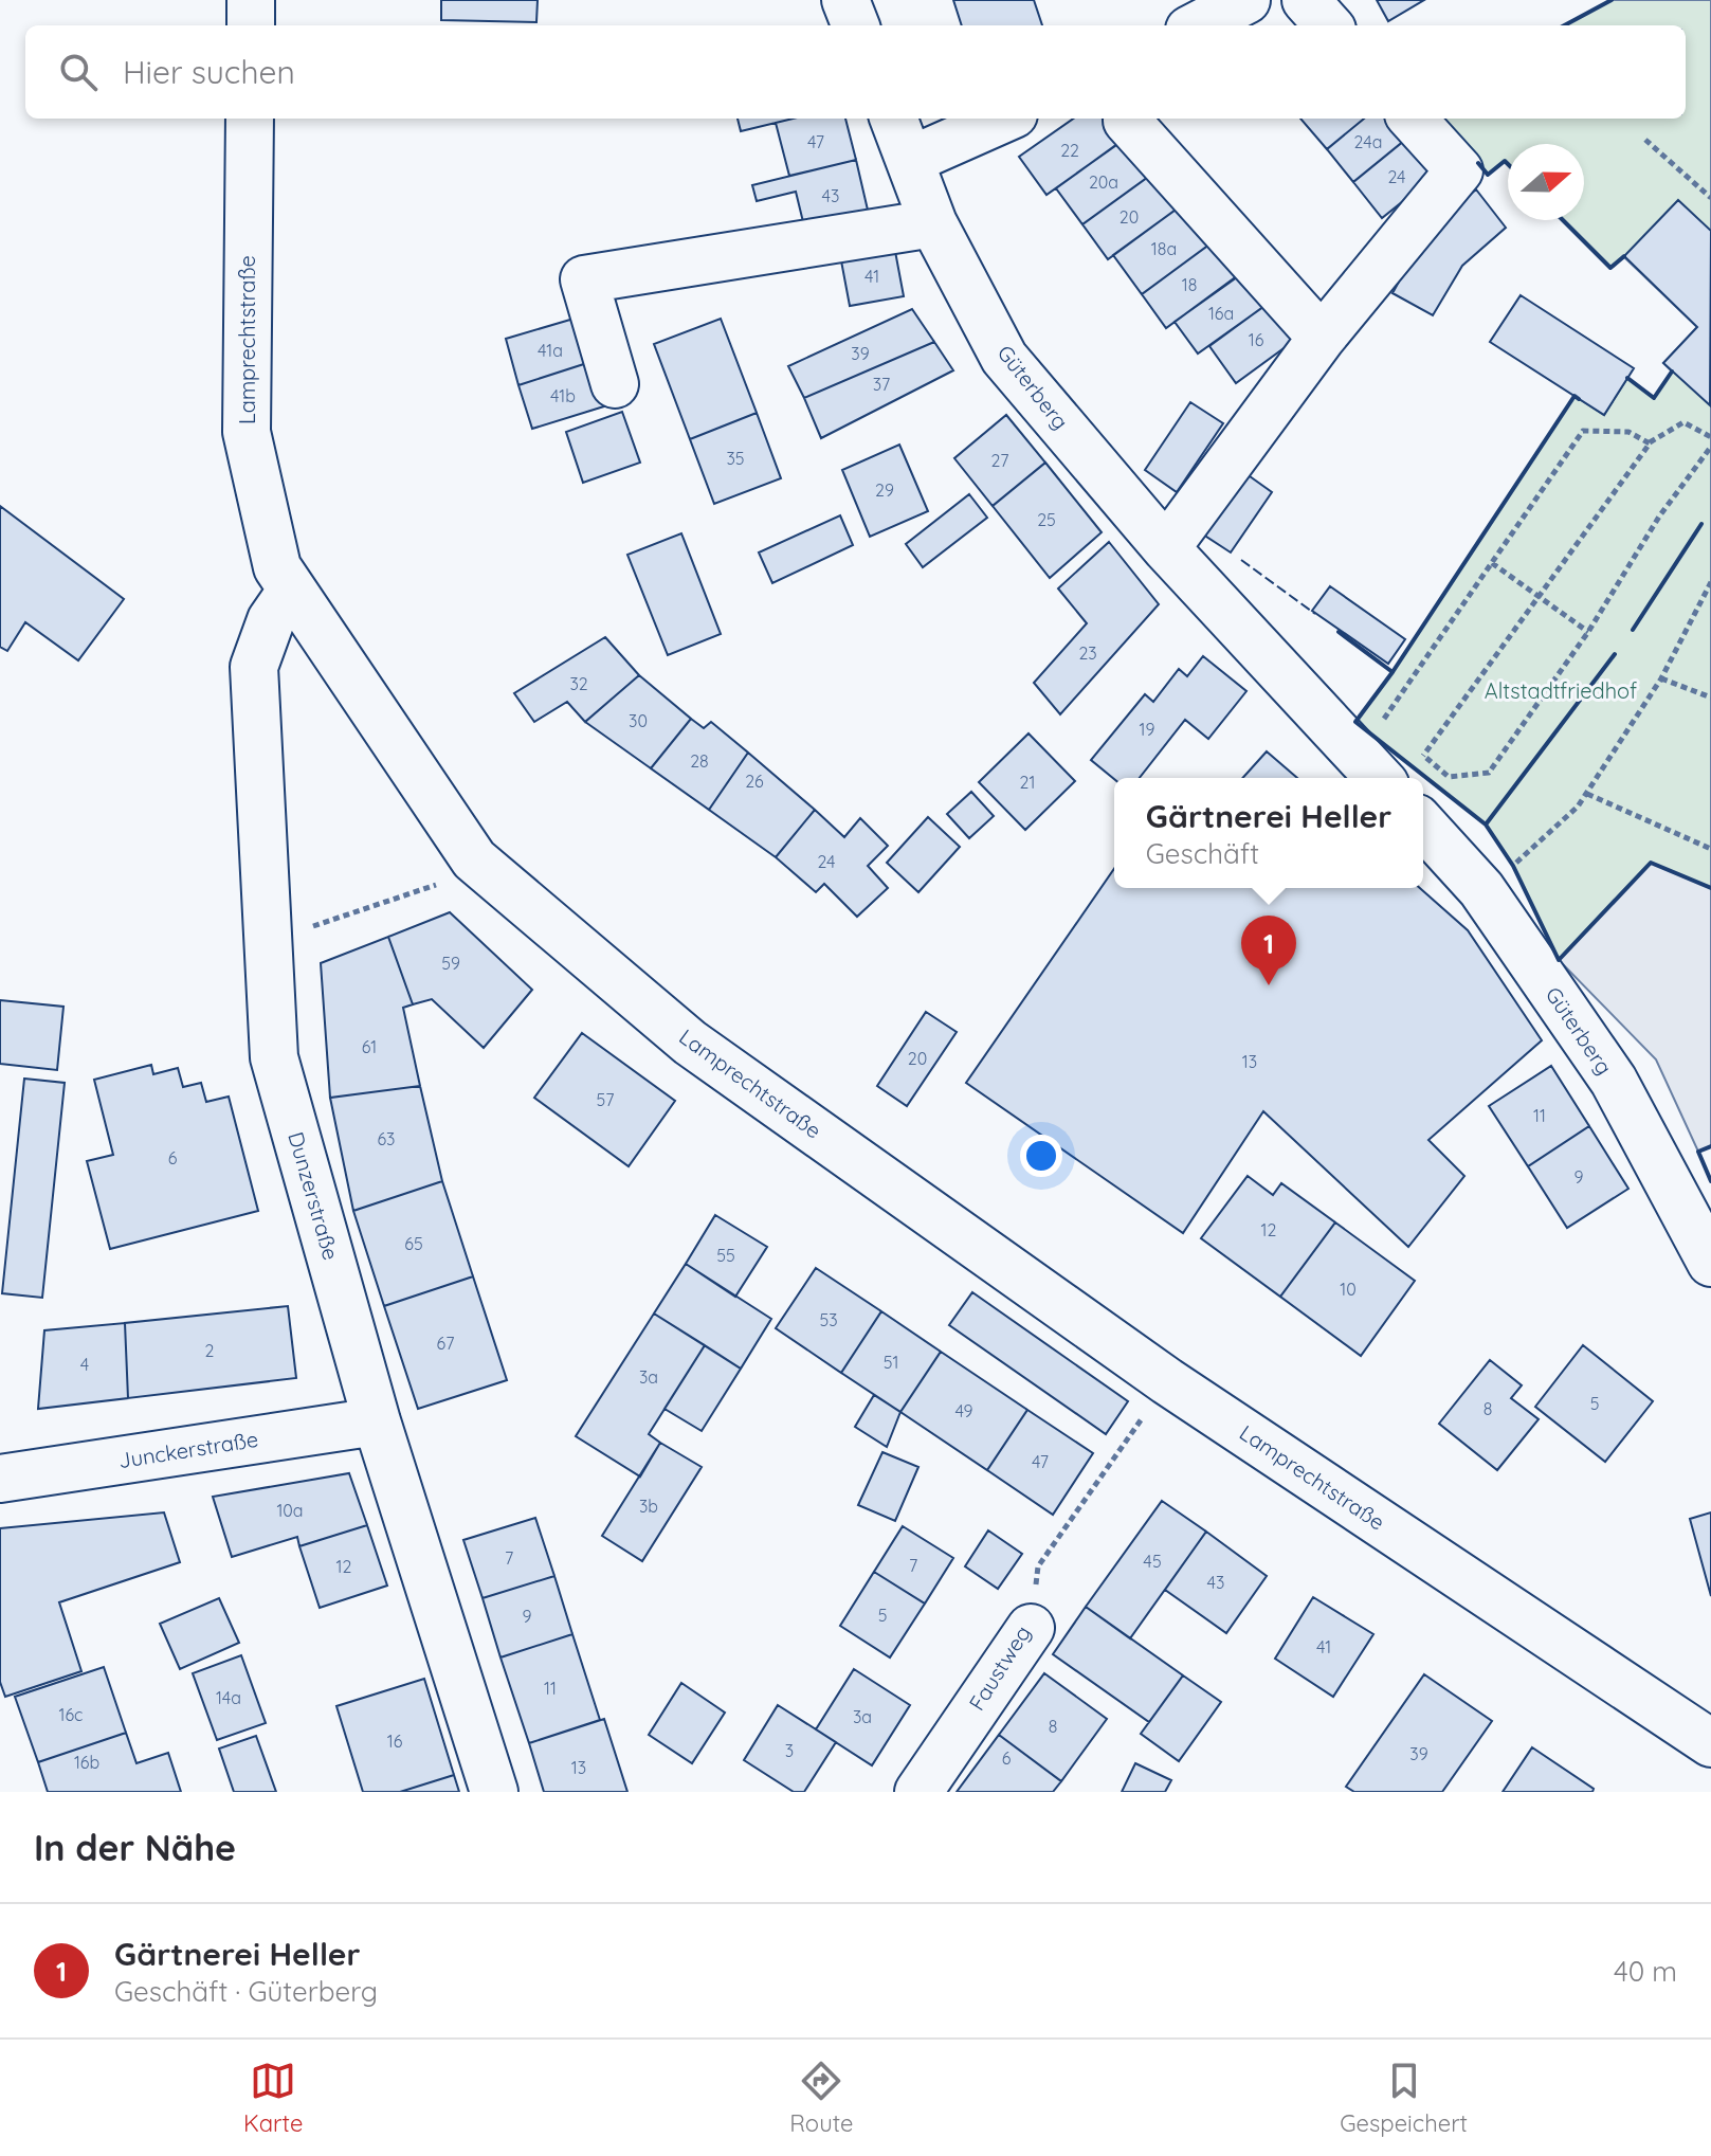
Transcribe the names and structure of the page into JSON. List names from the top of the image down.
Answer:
{
  "streets": {
    "street": [
      "Lamprechtstraße",
      "Güterberg",
      "Dunzerstraße",
      "Junckerstraße",
      "Faustweg"
    ]
  },
  "crossings": [
    ["Lamprechtstraße", "Dunzerstraße"],
    ["Dunzerstraße", "Junckerstraße"]
  ],
  "parks": ["Altstadtfriedhof"],
  "house_numbers": [
    "47",
    "24a",
    "22",
    "24",
    "20a",
    "43",
    "20",
    "18a",
    "41",
    "18",
    "16a",
    "16",
    "41a",
    "39",
    "37",
    "41b",
    "35",
    "27",
    "29",
    "25",
    "23",
    "32",
    "30",
    "19",
    "28",
    "26",
    "21",
    "24",
    "59",
    "61",
    "20",
    "13",
    "57",
    "11",
    "63",
    "6",
    "9",
    "12",
    "65",
    "55",
    "10",
    "53",
    "67",
    "2",
    "51",
    "4",
    "3a",
    "5",
    "8",
    "49",
    "47",
    "3b",
    "10a",
    "7",
    "45",
    "7",
    "12",
    "43",
    "5",
    "9",
    "41",
    "11",
    "14a",
    "16c",
    "3a",
    "8",
    "16",
    "3",
    "39",
    "6",
    "16b",
    "13"
  ],
  "north": "right",
  "page": {
    "search": "Hier suchen",
    "popup": ["Gärtnerei Heller", "Geschäft"],
    "pins": "1",
    "heading": "In der Nähe",
    "list": [
      {
        "mark": "1",
        "name": "Gärtnerei Heller",
        "note": "Geschäft · Güterberg",
        "value": "40 m"
      }
    ],
    "nav": ["Karte", "Route", "Gespeichert"]
  }
}
